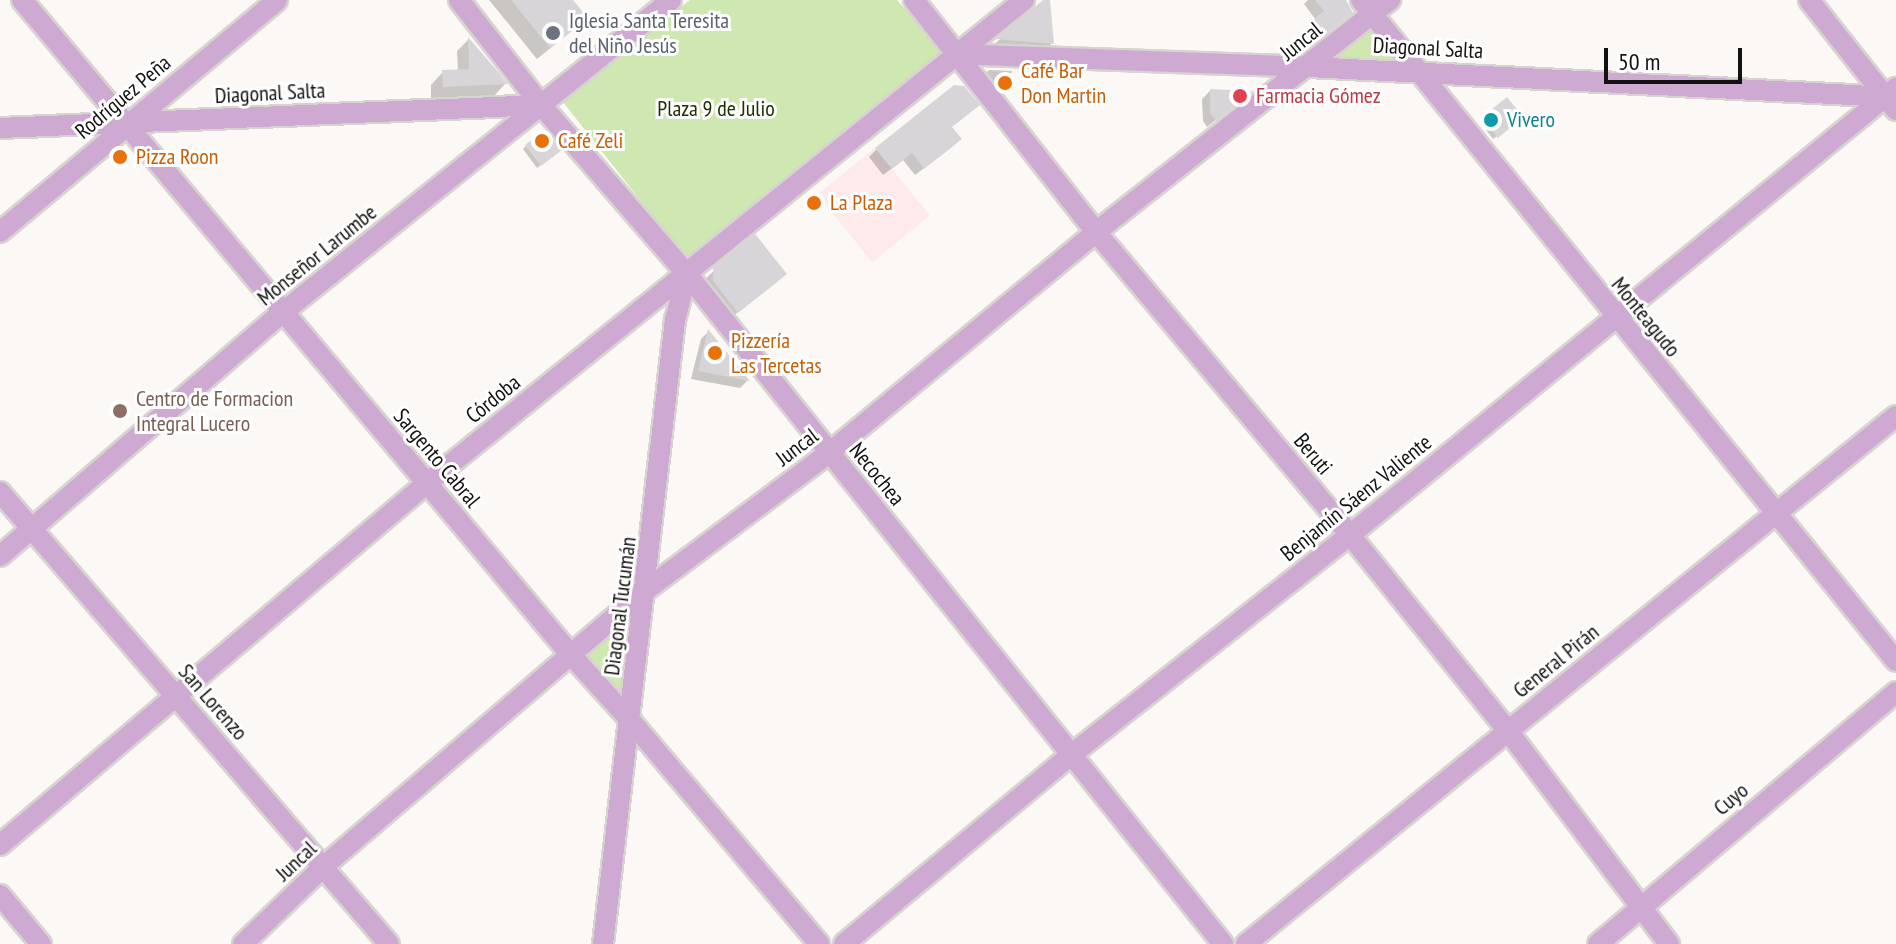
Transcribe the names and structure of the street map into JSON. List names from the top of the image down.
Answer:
{
  "streets": {
    "street": [
      "Juncal",
      "Diagonal Salta",
      "Rodríguez Peña",
      "Monseñor Larumbe",
      "Monteagudo",
      "Córdoba",
      "Beruti",
      "Sargento Cabral",
      "Necochea",
      "Benjamín Sáenz Valiente",
      "Diagonal Tucumán",
      "General Pirán",
      "San Lorenzo",
      "Cuyo"
    ]
  },
  "crossings": [
    ["Juncal", "Diagonal Salta"],
    ["Juncal", "Monteagudo"],
    ["Juncal", "Beruti"],
    ["Juncal", "Sargento Cabral"],
    ["Juncal", "Necochea"],
    ["Juncal", "Diagonal Tucumán"],
    ["Juncal", "San Lorenzo"],
    ["Diagonal Salta", "Rodríguez Peña"],
    ["Diagonal Salta", "Monseñor Larumbe"],
    ["Diagonal Salta", "Monteagudo"],
    ["Diagonal Salta", "Córdoba"],
    ["Diagonal Salta", "Beruti"],
    ["Diagonal Salta", "Sargento Cabral"],
    ["Diagonal Salta", "Necochea"],
    ["Diagonal Salta", "Benjamín Sáenz Valiente"],
    ["Rodríguez Peña", "Sargento Cabral"],
    ["Monseñor Larumbe", "Sargento Cabral"],
    ["Monseñor Larumbe", "Necochea"],
    ["Monseñor Larumbe", "San Lorenzo"],
    ["Monteagudo", "Benjamín Sáenz Valiente"],
    ["Monteagudo", "General Pirán"],
    ["Córdoba", "Beruti"],
    ["Córdoba", "Sargento Cabral"],
    ["Córdoba", "Necochea"],
    ["Córdoba", "Diagonal Tucumán"],
    ["Córdoba", "San Lorenzo"],
    ["Beruti", "Benjamín Sáenz Valiente"],
    ["Beruti", "General Pirán"],
    ["Beruti", "Cuyo"],
    ["Sargento Cabral", "Diagonal Tucumán"],
    ["Necochea", "Benjamín Sáenz Valiente"],
    ["Necochea", "Diagonal Tucumán"]
  ],
  "parks": ["Plaza 9 de Julio"],
  "places": [
    "Iglesia Santa Teresita del Niño Jesús",
    "Café Bar Don Martin",
    "Farmacia Gómez",
    "Vivero",
    "Café Zeli",
    "Pizza Roon",
    "La Plaza",
    "Pizzería Las Tercetas",
    "Centro de Formacion Integral Lucero"
  ],
  "scale_bar": "50 m"
}
